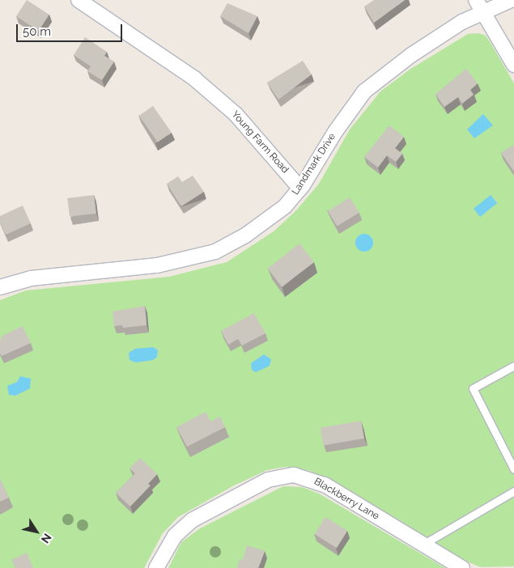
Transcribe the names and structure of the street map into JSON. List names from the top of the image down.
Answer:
{
  "streets": {
    "street": ["Young Farm Road", "Landmark Drive", "Blackberry Lane"]
  },
  "crossings": [
    ["Young Farm Road", "Landmark Drive"]
  ],
  "scale_bar": "50 m",
  "north": "bottom right"
}
